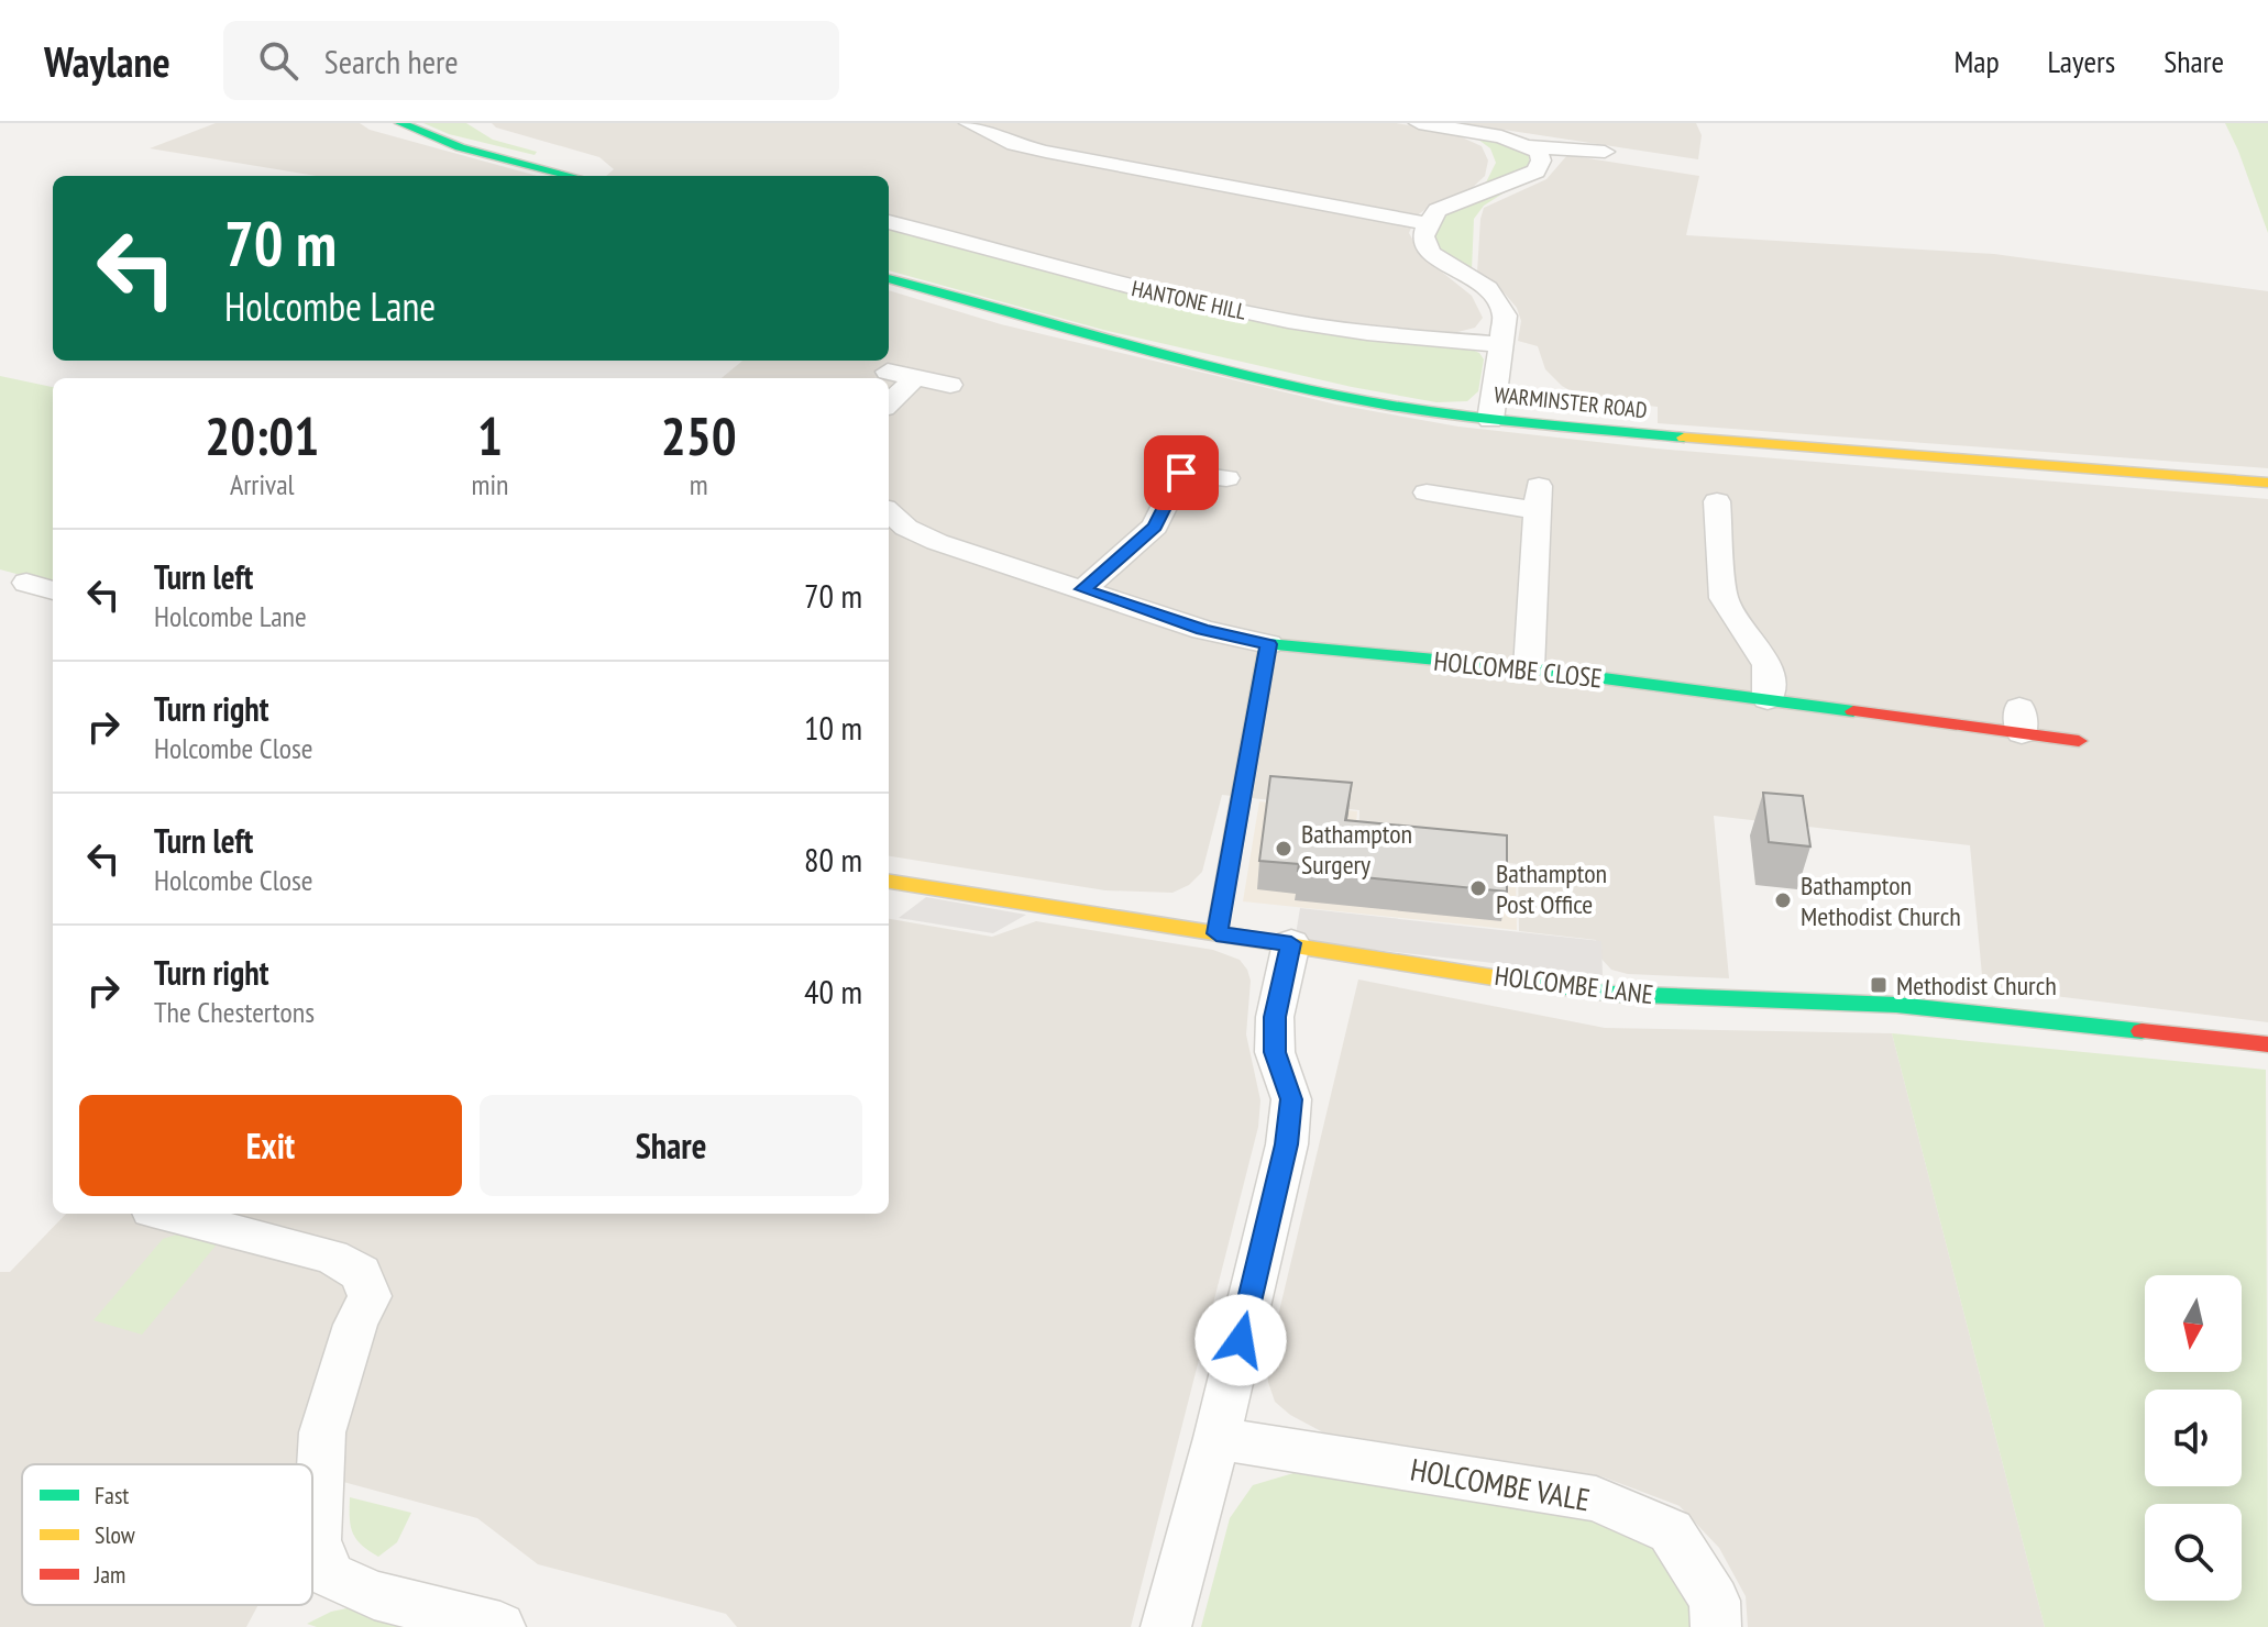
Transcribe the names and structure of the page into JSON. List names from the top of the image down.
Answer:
{
  "streets": {
    "main road": ["WARMINSTER ROAD", "HOLCOMBE CLOSE", "HOLCOMBE LANE"],
    "street": ["HANTONE HILL", "HOLCOMBE VALE"]
  },
  "places": {
    "other": ["Bathampton Surgery", "Bathampton Post Office", "Bathampton Methodist Church"],
    "transit": ["Methodist Church"]
  },
  "legend": ["Fast", "Slow", "Jam"],
  "north": "bottom",
  "page": {
    "header": "Waylane",
    "search": "Search here",
    "nav": ["Map", "Layers", "Share"],
    "turn": ["70 m", "Holcombe Lane"],
    "eta": [
      "20:01",
      "Arrival",
      "1",
      "min",
      "250",
      "m"
    ],
    "list": [
      {
        "name": "Turn left",
        "note": "Holcombe Lane",
        "value": "70 m"
      },
      {
        "name": "Turn right",
        "note": "Holcombe Close",
        "value": "10 m"
      },
      {
        "name": "Turn left",
        "note": "Holcombe Close",
        "value": "80 m"
      },
      {
        "name": "Turn right",
        "note": "The Chestertons",
        "value": "40 m"
      }
    ],
    "buttons": ["Exit", "Share"]
  }
}
